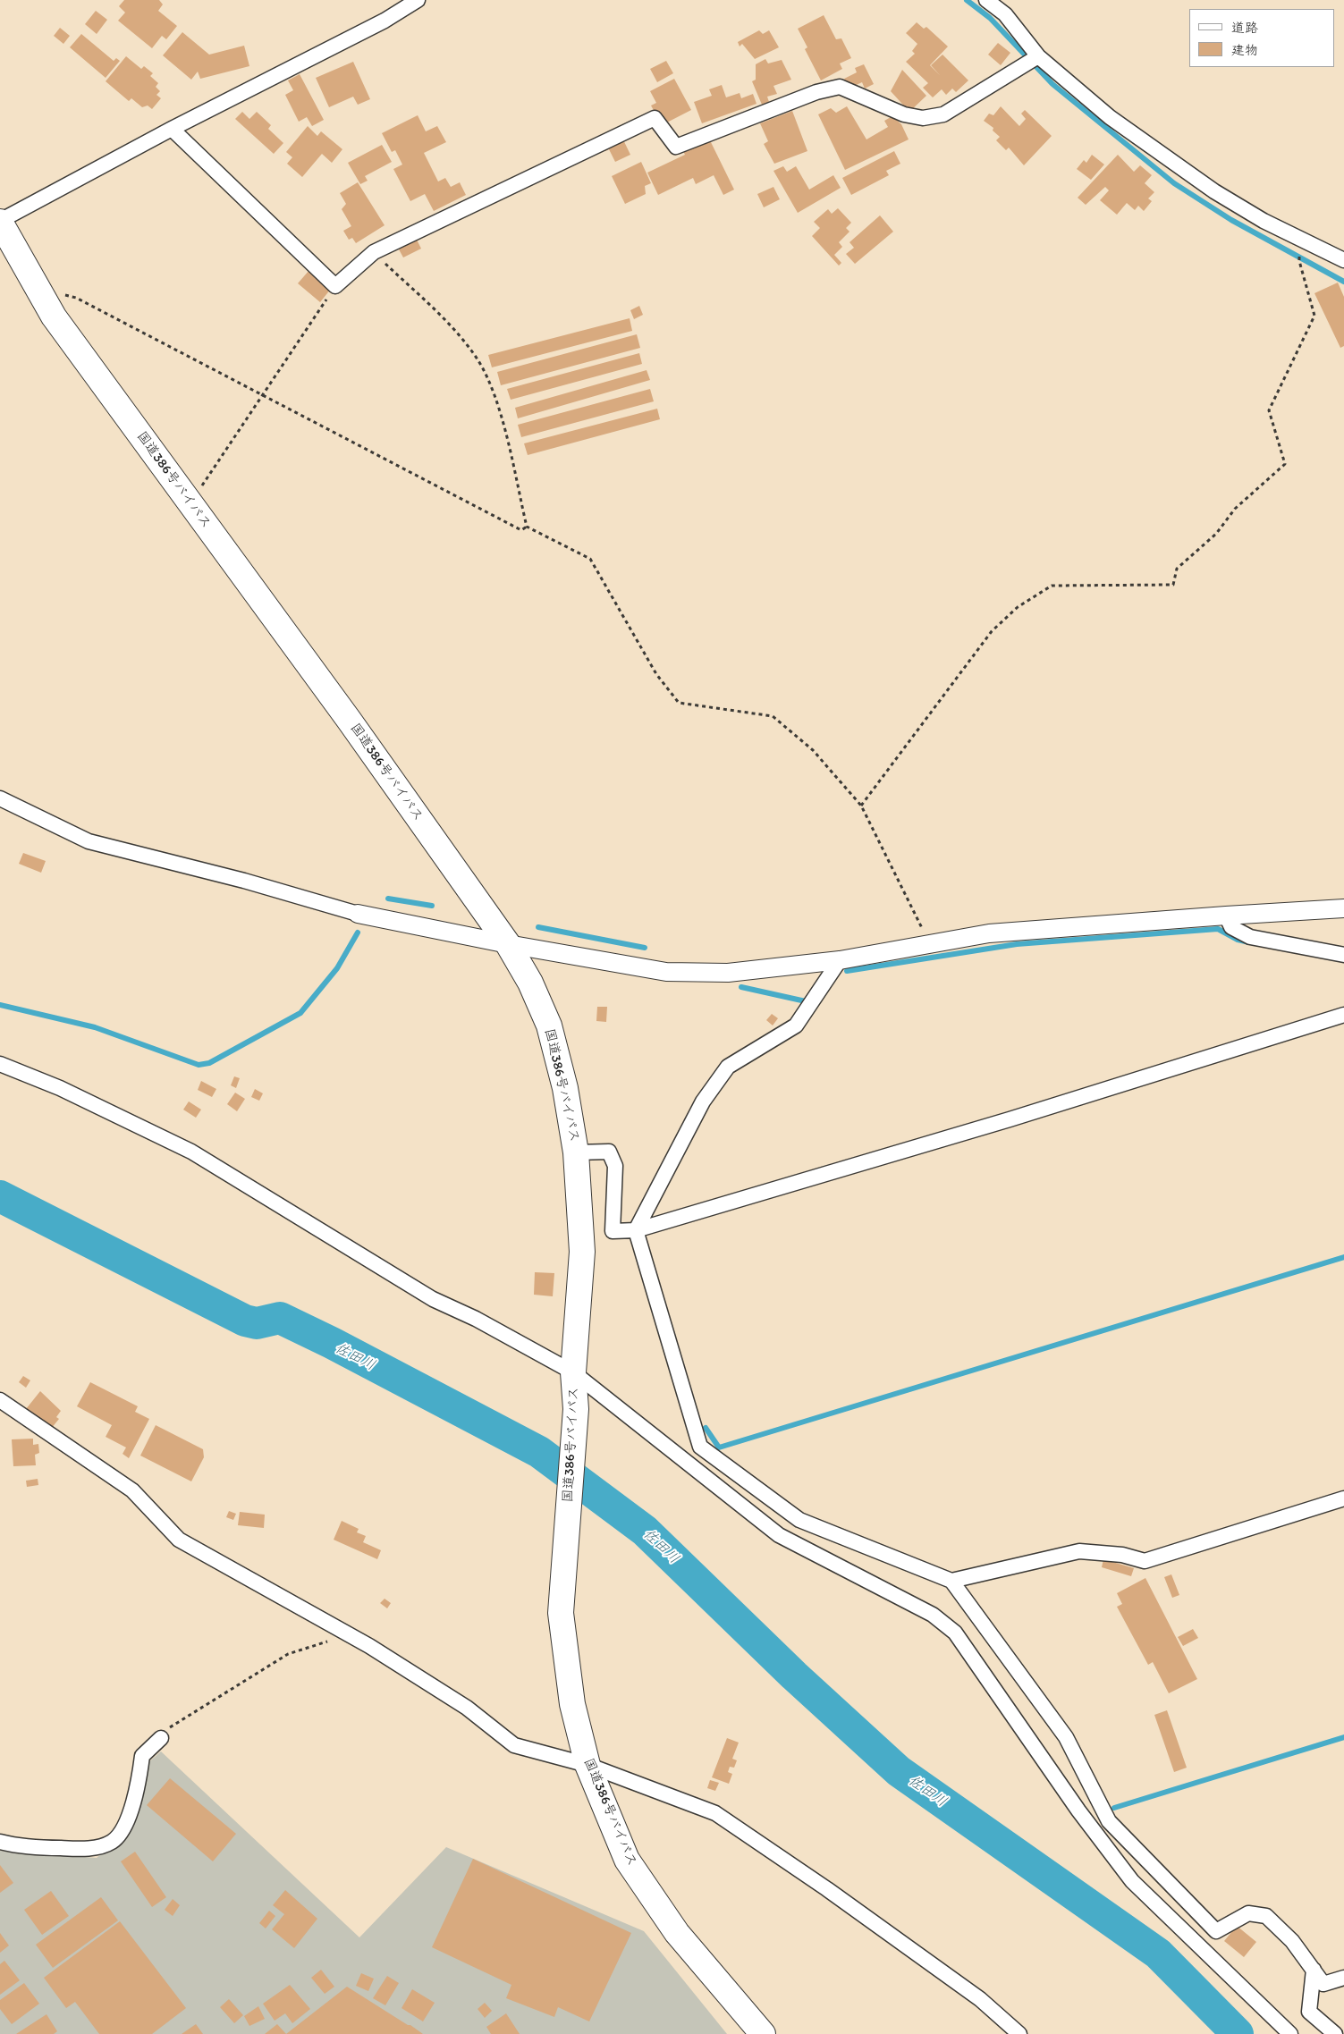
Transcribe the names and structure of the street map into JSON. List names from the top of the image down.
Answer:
{
  "streets": {
    "highway": ["国道386号バイパス"]
  },
  "water": ["佐田川"],
  "legend": ["道路", "建物"]
}
